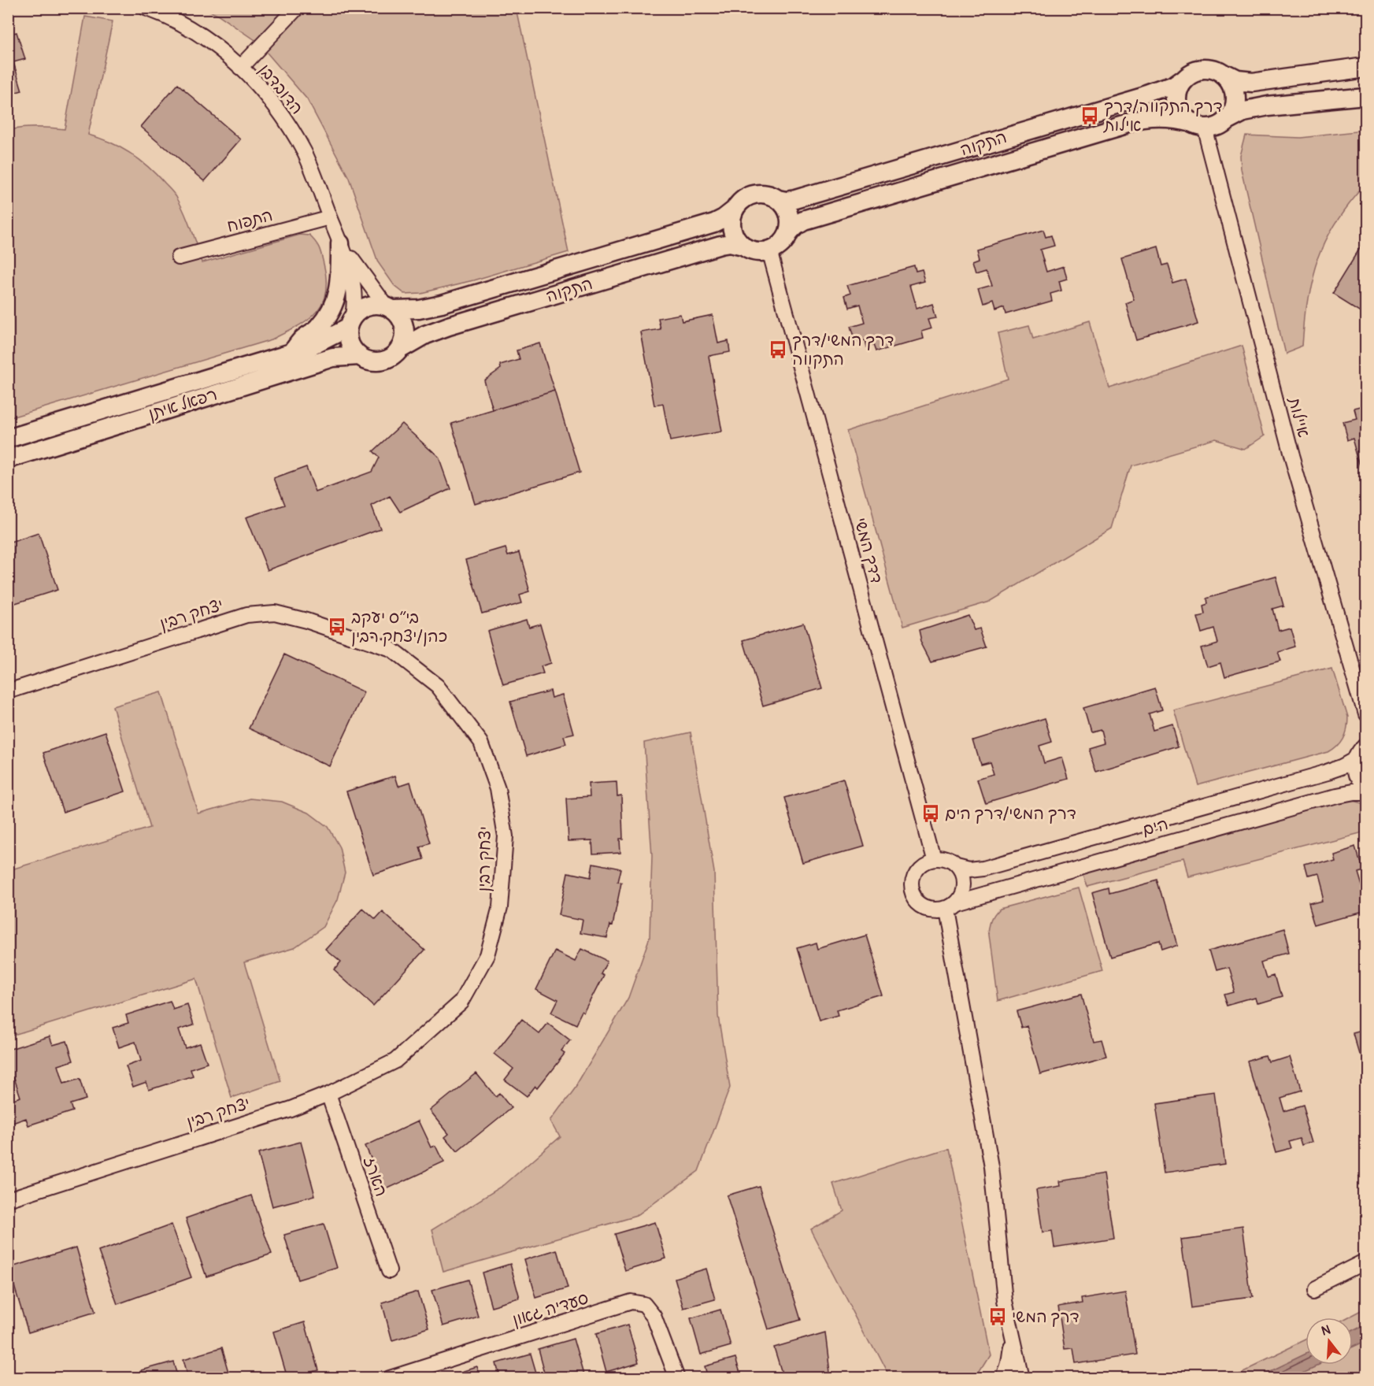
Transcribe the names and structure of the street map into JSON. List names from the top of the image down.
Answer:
{
  "streets": {
    "street": [
      "הדובדבן",
      "התקוה",
      "התפוח",
      "רפאל איתן",
      "איילות",
      "דדך המשי",
      "יצחק רבין",
      "הים",
      "הארז",
      "סעדיה גאון"
    ]
  },
  "crossings": [
    ["הדובדבן", "התקוה"],
    ["הדובדבן", "התפוח"],
    ["הדובדבן", "רפאל איתן"],
    ["התקוה", "רפאל איתן"],
    ["התקוה", "איילות"],
    ["התקוה", "דדך המשי"],
    ["דדך המשי", "הים"],
    ["יצחק רבין", "הארז"]
  ],
  "places": {
    "bus stop": [
      "דרך התקווה/דרך אילות",
      "דרך המשי/דרך התקווה",
      "בי״ס יעקב כהן/יצחק רבין",
      "דרך המשי/דרך הים",
      "דרך המשי"
    ]
  },
  "north": "top"
}
